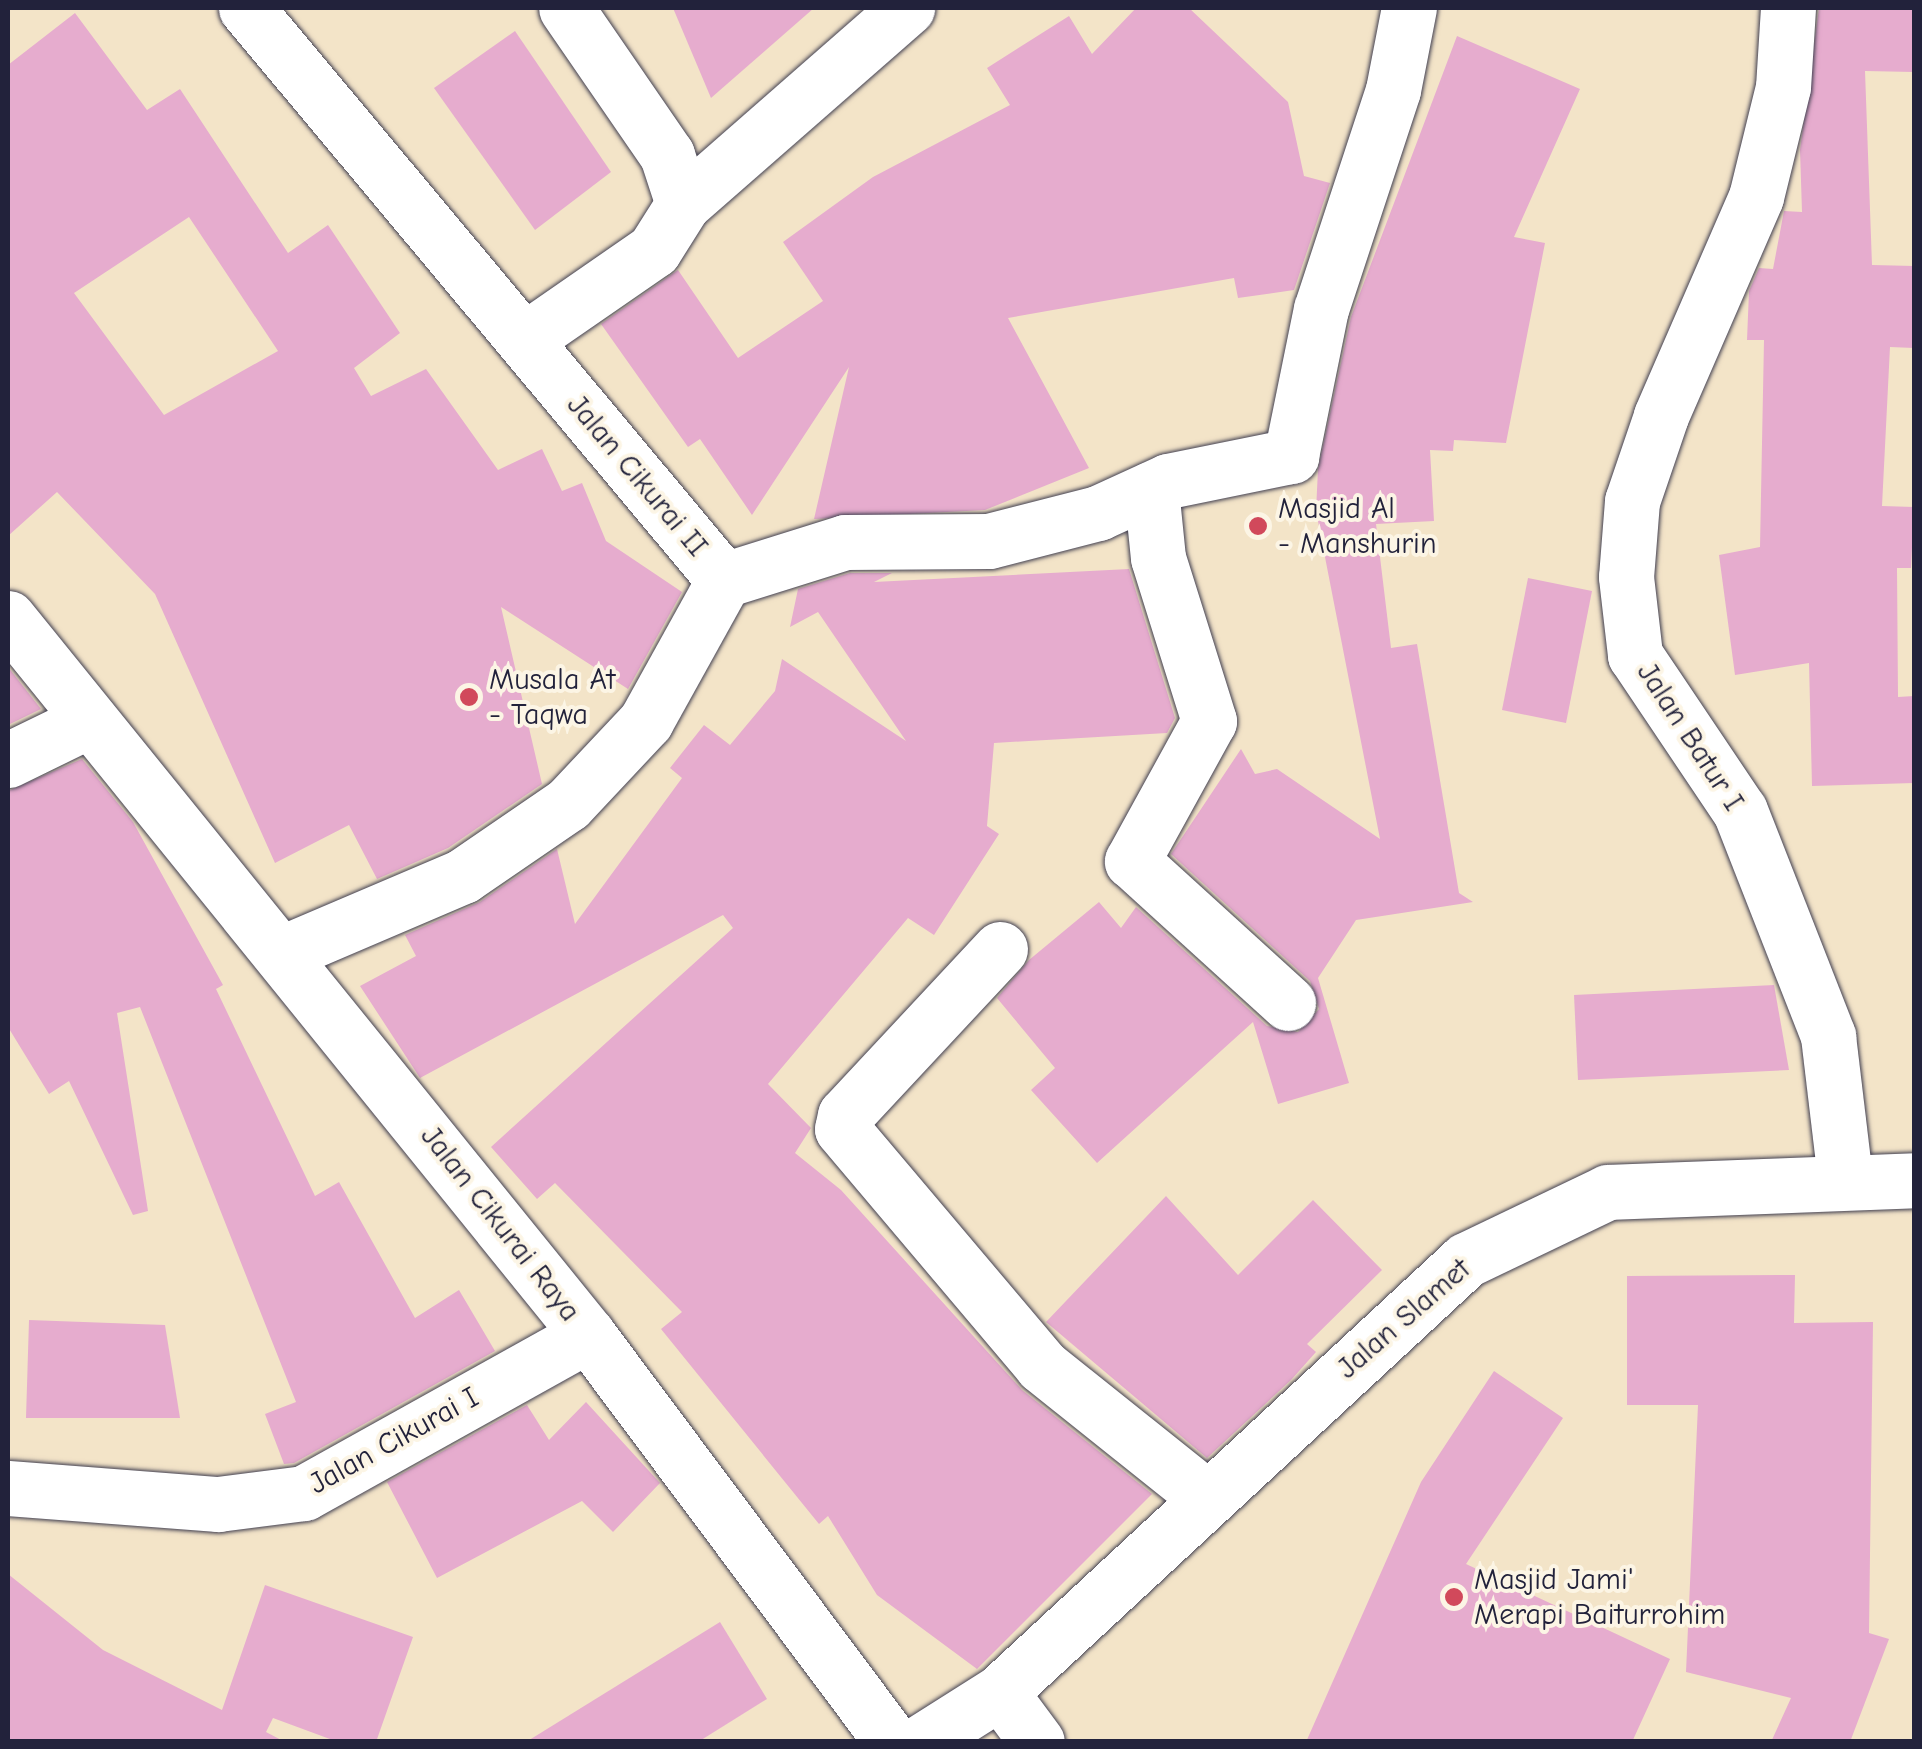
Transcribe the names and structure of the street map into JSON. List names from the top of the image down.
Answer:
{
  "streets": {
    "street": [
      "Jalan Cikurai II",
      "Jalan Batur I",
      "Jalan Cikurai Raya",
      "Jalan Slamet",
      "Jalan Cikurai I"
    ]
  },
  "crossings": [
    ["Jalan Cikurai II", "Jalan Cikurai Raya"],
    ["Jalan Batur I", "Jalan Slamet"],
    ["Jalan Cikurai Raya", "Jalan Cikurai I"]
  ],
  "places": ["Masjid Al - Manshurin", "Musala At - Taqwa", "Masjid Jami' Merapi Baiturrohim"]
}
